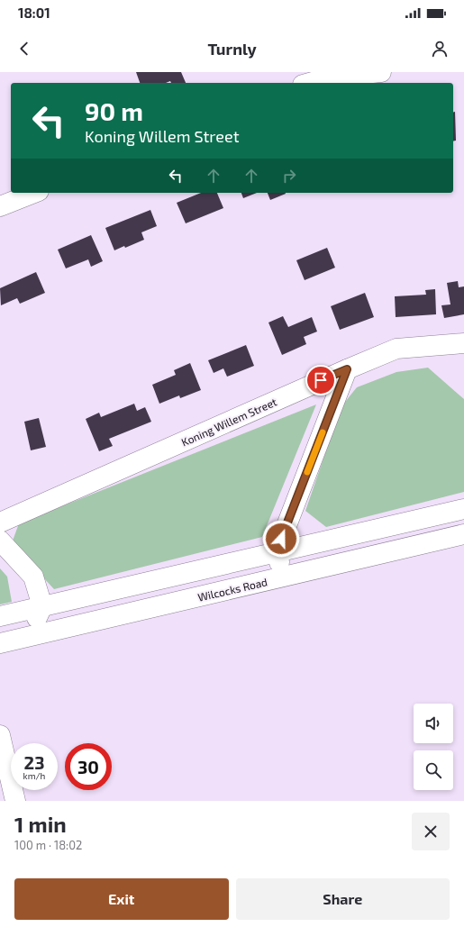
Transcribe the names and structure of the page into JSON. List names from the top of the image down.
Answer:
{
  "streets": {
    "street": ["Koning Willem Street", "Wilcocks Road"]
  },
  "page": {
    "status": "18:01",
    "header": "Turnly",
    "turn": ["90 m", "Koning Willem Street"],
    "speed": "23 km/h",
    "limit": "30",
    "heading": ["1 min", "100 m · 18:02"],
    "buttons": ["Exit", "Share"]
  }
}
